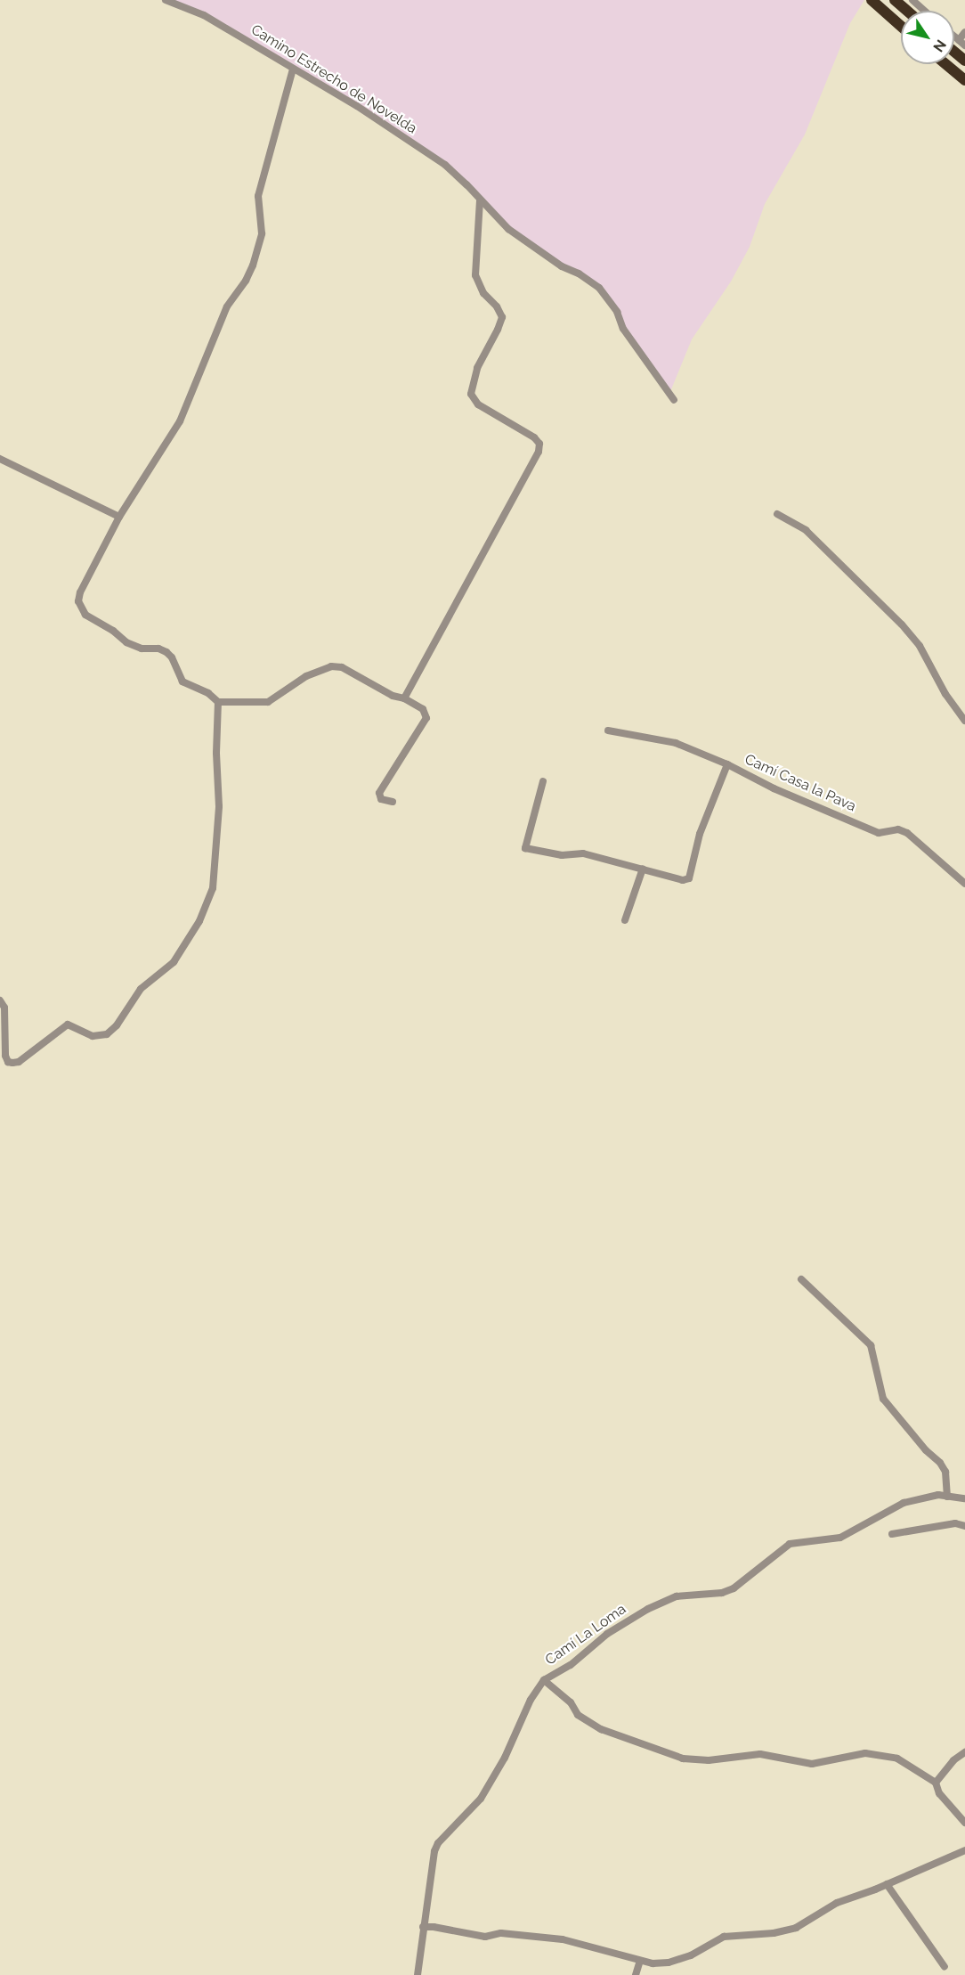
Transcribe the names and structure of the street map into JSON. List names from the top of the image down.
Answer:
{
  "streets": {
    "street": ["Camino Estrecho de Novelda", "Camí Casa la Pava", "Camí La Loma"]
  },
  "north": "bottom right"
}
